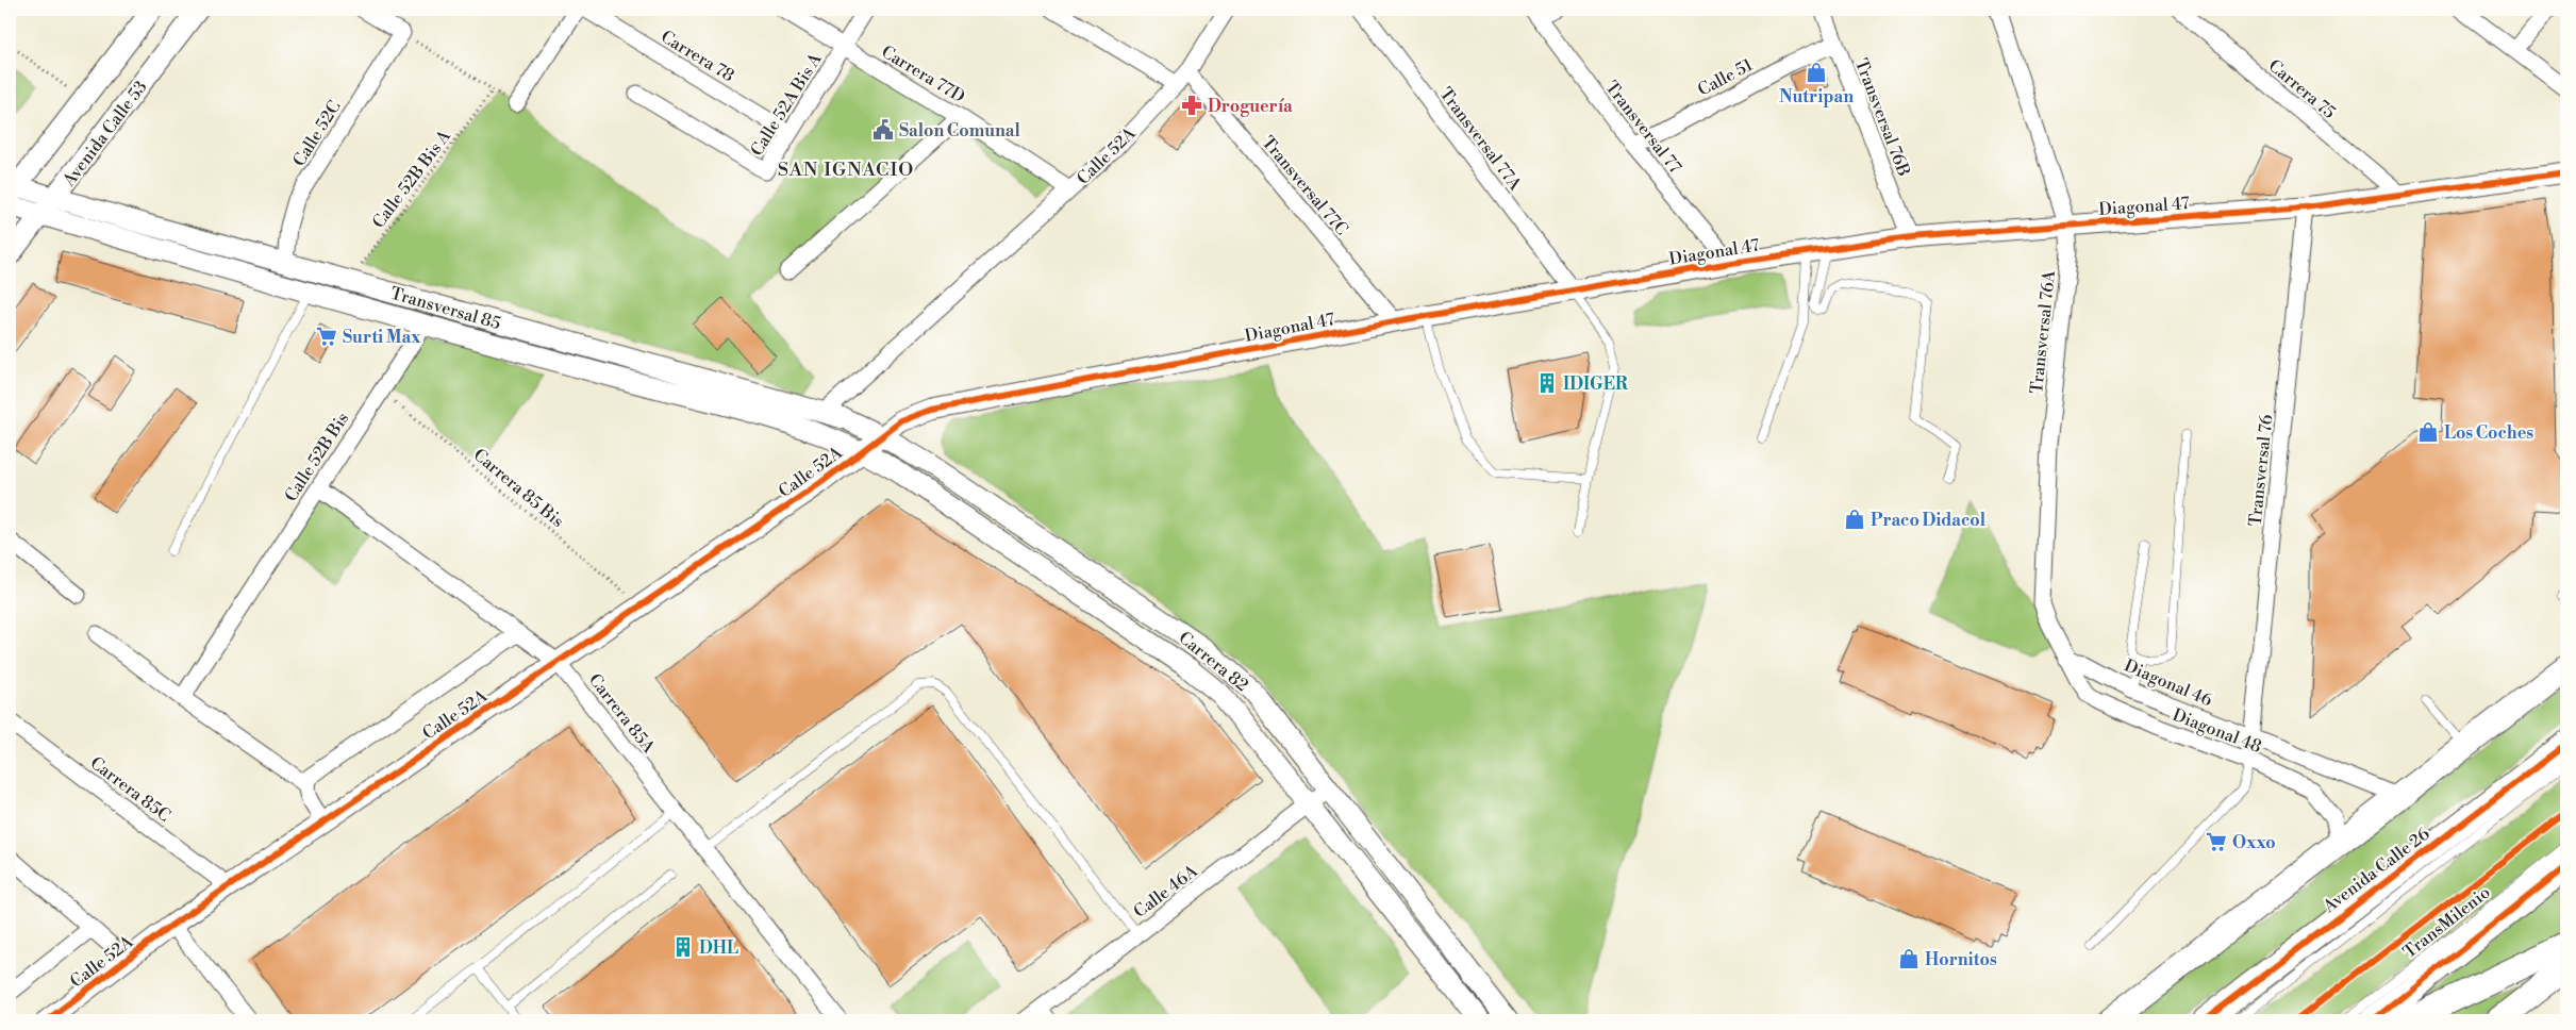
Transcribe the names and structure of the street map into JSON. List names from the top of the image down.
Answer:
{
  "streets": {
    "main road": ["Avenida Calle 26"],
    "street": [
      "Carrera 78",
      "Carrera 77D",
      "Calle 51",
      "Carrera 75",
      "Calle 52A Bis A",
      "Transversal 76B",
      "Transversal 77",
      "Avenida Calle 53",
      "Calle 52C",
      "Transversal 77A",
      "Calle 52A",
      "Transversal 77C",
      "Diagonal 47",
      "Transversal 85",
      "Transversal 76A",
      "Calle 52B Bis",
      "Transversal 76",
      "Carrera 82",
      "Diagonal 46",
      "Carrera 85A",
      "Diagonal 48",
      "Carrera 85C",
      "Calle 46A"
    ],
    "lane": ["TransMilenio"],
    "path": ["Calle 52B Bis A", "Carrera 85 Bis"]
  },
  "crossings": [
    ["Carrera 78", "Calle 52A Bis A"],
    ["Carrera 77D", "Calle 52A Bis A"],
    ["Carrera 77D", "Calle 52A"],
    ["Calle 51", "Transversal 76B"],
    ["Calle 51", "Transversal 77"],
    ["Carrera 75", "Diagonal 47"],
    ["Transversal 76B", "Diagonal 47"],
    ["Transversal 77", "Diagonal 47"],
    ["Avenida Calle 53", "Transversal 85"],
    ["Calle 52C", "Transversal 85"],
    ["Transversal 77A", "Diagonal 47"],
    ["Calle 52A", "Transversal 77C"],
    ["Calle 52A", "Diagonal 47"],
    ["Calle 52A", "Transversal 85"],
    ["Calle 52A", "Carrera 85 Bis"],
    ["Calle 52A", "Carrera 82"],
    ["Calle 52A", "Carrera 85A"],
    ["Calle 52A", "Carrera 85C"],
    ["Calle 52B Bis A", "Transversal 85"],
    ["Transversal 77C", "Diagonal 47"],
    ["Diagonal 47", "Transversal 85"],
    ["Diagonal 47", "Transversal 76A"],
    ["Diagonal 47", "Transversal 76"],
    ["Diagonal 47", "Carrera 82"],
    ["Transversal 85", "Calle 52B Bis"],
    ["Transversal 85", "Carrera 82"],
    ["Transversal 76A", "Diagonal 46"],
    ["Transversal 76A", "Diagonal 48"],
    ["Calle 52B Bis", "Carrera 85 Bis"],
    ["Calle 52B Bis", "Carrera 85A"],
    ["Transversal 76", "Diagonal 46"],
    ["Transversal 76", "Diagonal 48"],
    ["Carrera 82", "Calle 46A"],
    ["Diagonal 46", "Diagonal 48"]
  ],
  "districts": ["SAN IGNACIO"],
  "places": {
    "shop": [
      "Nutripan",
      "Los Coches",
      "Praco Didacol",
      "Hornitos"
    ],
    "pharmacy": ["Droguería"],
    "public building": ["Salon Comunal"],
    "supermarket": ["Surti Max", "Oxxo"],
    "building": ["IDIGER", "DHL"]
  }
}
